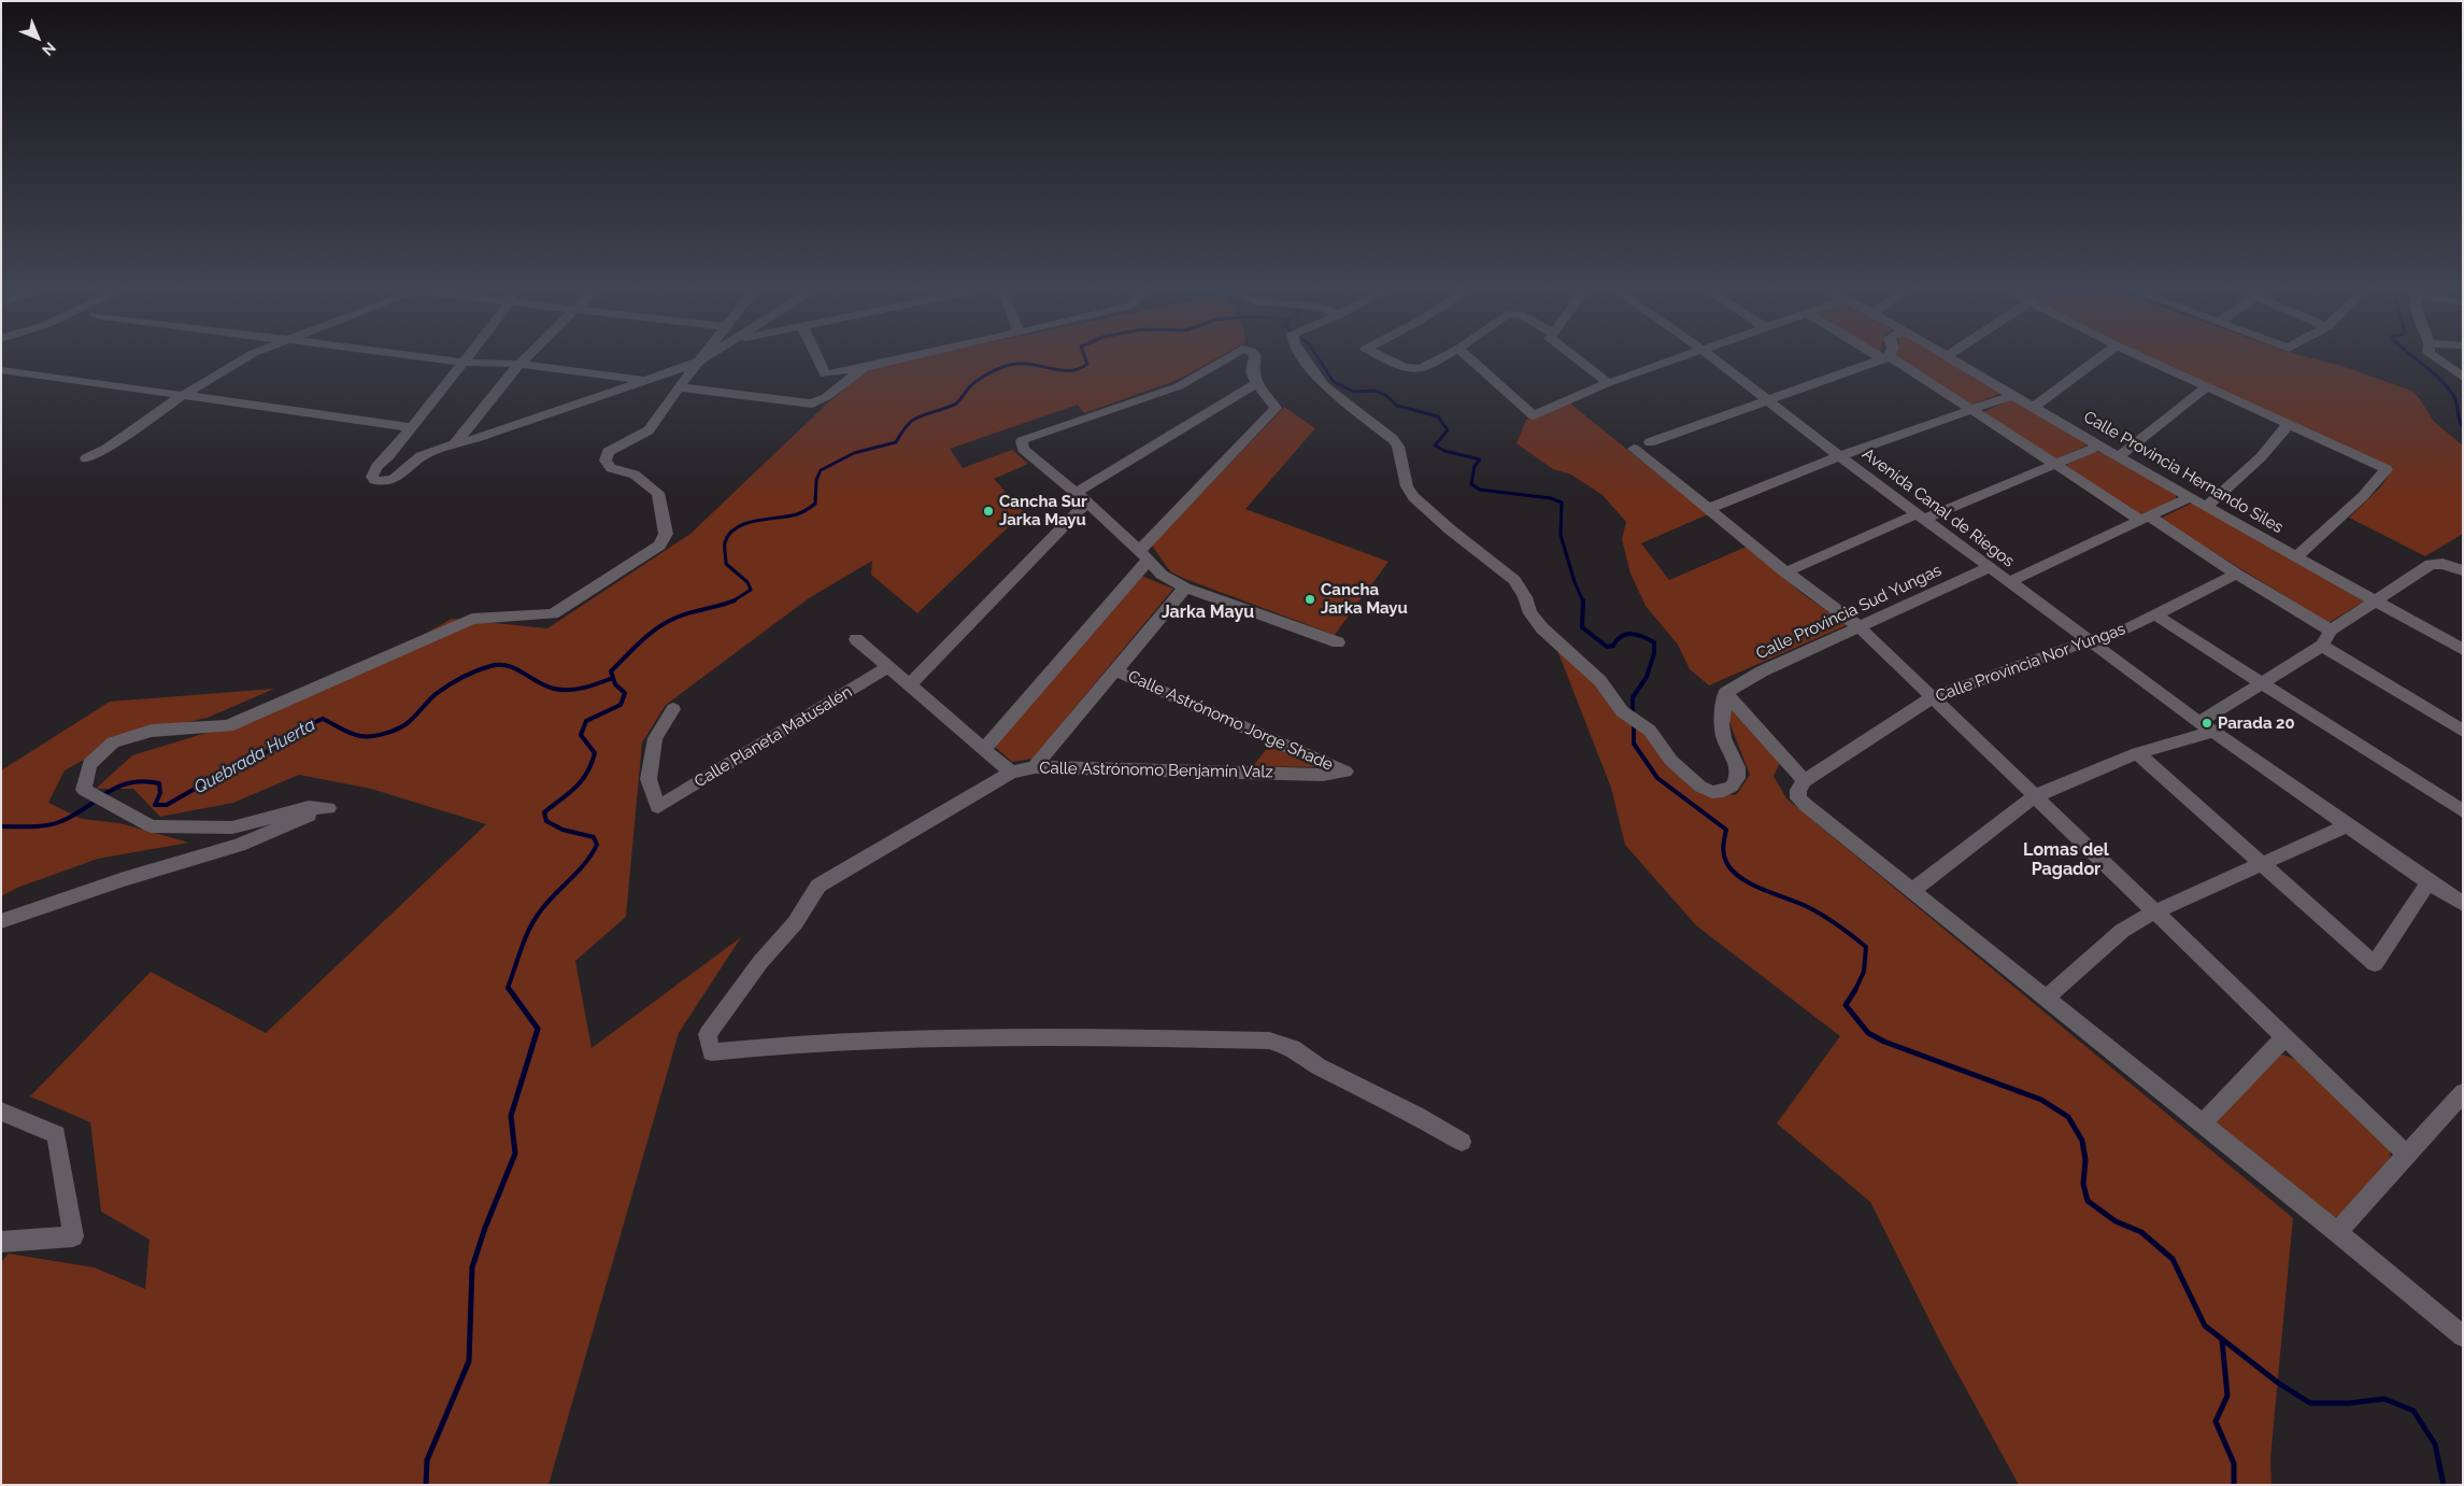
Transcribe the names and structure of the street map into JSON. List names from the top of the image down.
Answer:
{
  "streets": {
    "street": [
      "Calle Provincia Hernando Siles",
      "Avenida Canal de Riegos",
      "Calle Provincia Sud Yungas",
      "Calle Provincia Nor Yungas",
      "Calle Astrónomo Jorge Shade",
      "Calle Planeta Matusalén",
      "Calle Astrónomo Benjamín Valz"
    ]
  },
  "crossings": [
    ["Avenida Canal de Riegos", "Calle Provincia Sud Yungas"],
    ["Avenida Canal de Riegos", "Calle Provincia Nor Yungas"],
    ["Calle Astrónomo Jorge Shade", "Calle Astrónomo Benjamín Valz"]
  ],
  "districts": ["Jarka Mayu", "Lomas del Pagador"],
  "water": ["Quebrada Huerta"],
  "places": ["Cancha Sur Jarka Mayu", "Cancha Jarka Mayu", "Parada 20"],
  "north": "bottom right"
}
